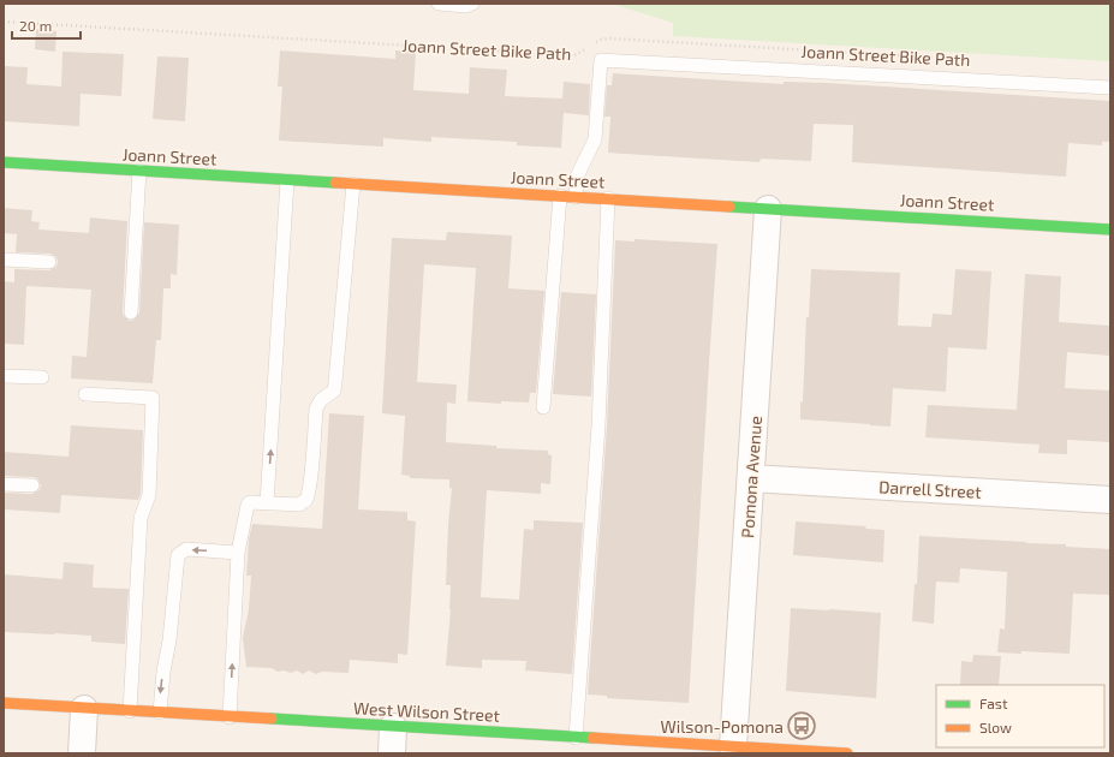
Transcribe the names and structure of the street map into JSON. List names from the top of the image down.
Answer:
{
  "streets": {
    "street": [
      "Joann Street",
      "Pomona Avenue",
      "Darrell Street",
      "West Wilson Street"
    ],
    "path": ["Joann Street Bike Path"]
  },
  "crossings": [
    ["Joann Street", "Pomona Avenue"],
    ["Pomona Avenue", "Darrell Street"],
    ["Pomona Avenue", "West Wilson Street"]
  ],
  "places": {
    "bus stop": ["Wilson-Pomona"]
  },
  "legend": ["Fast", "Slow"],
  "scale_bar": "20 m"
}
